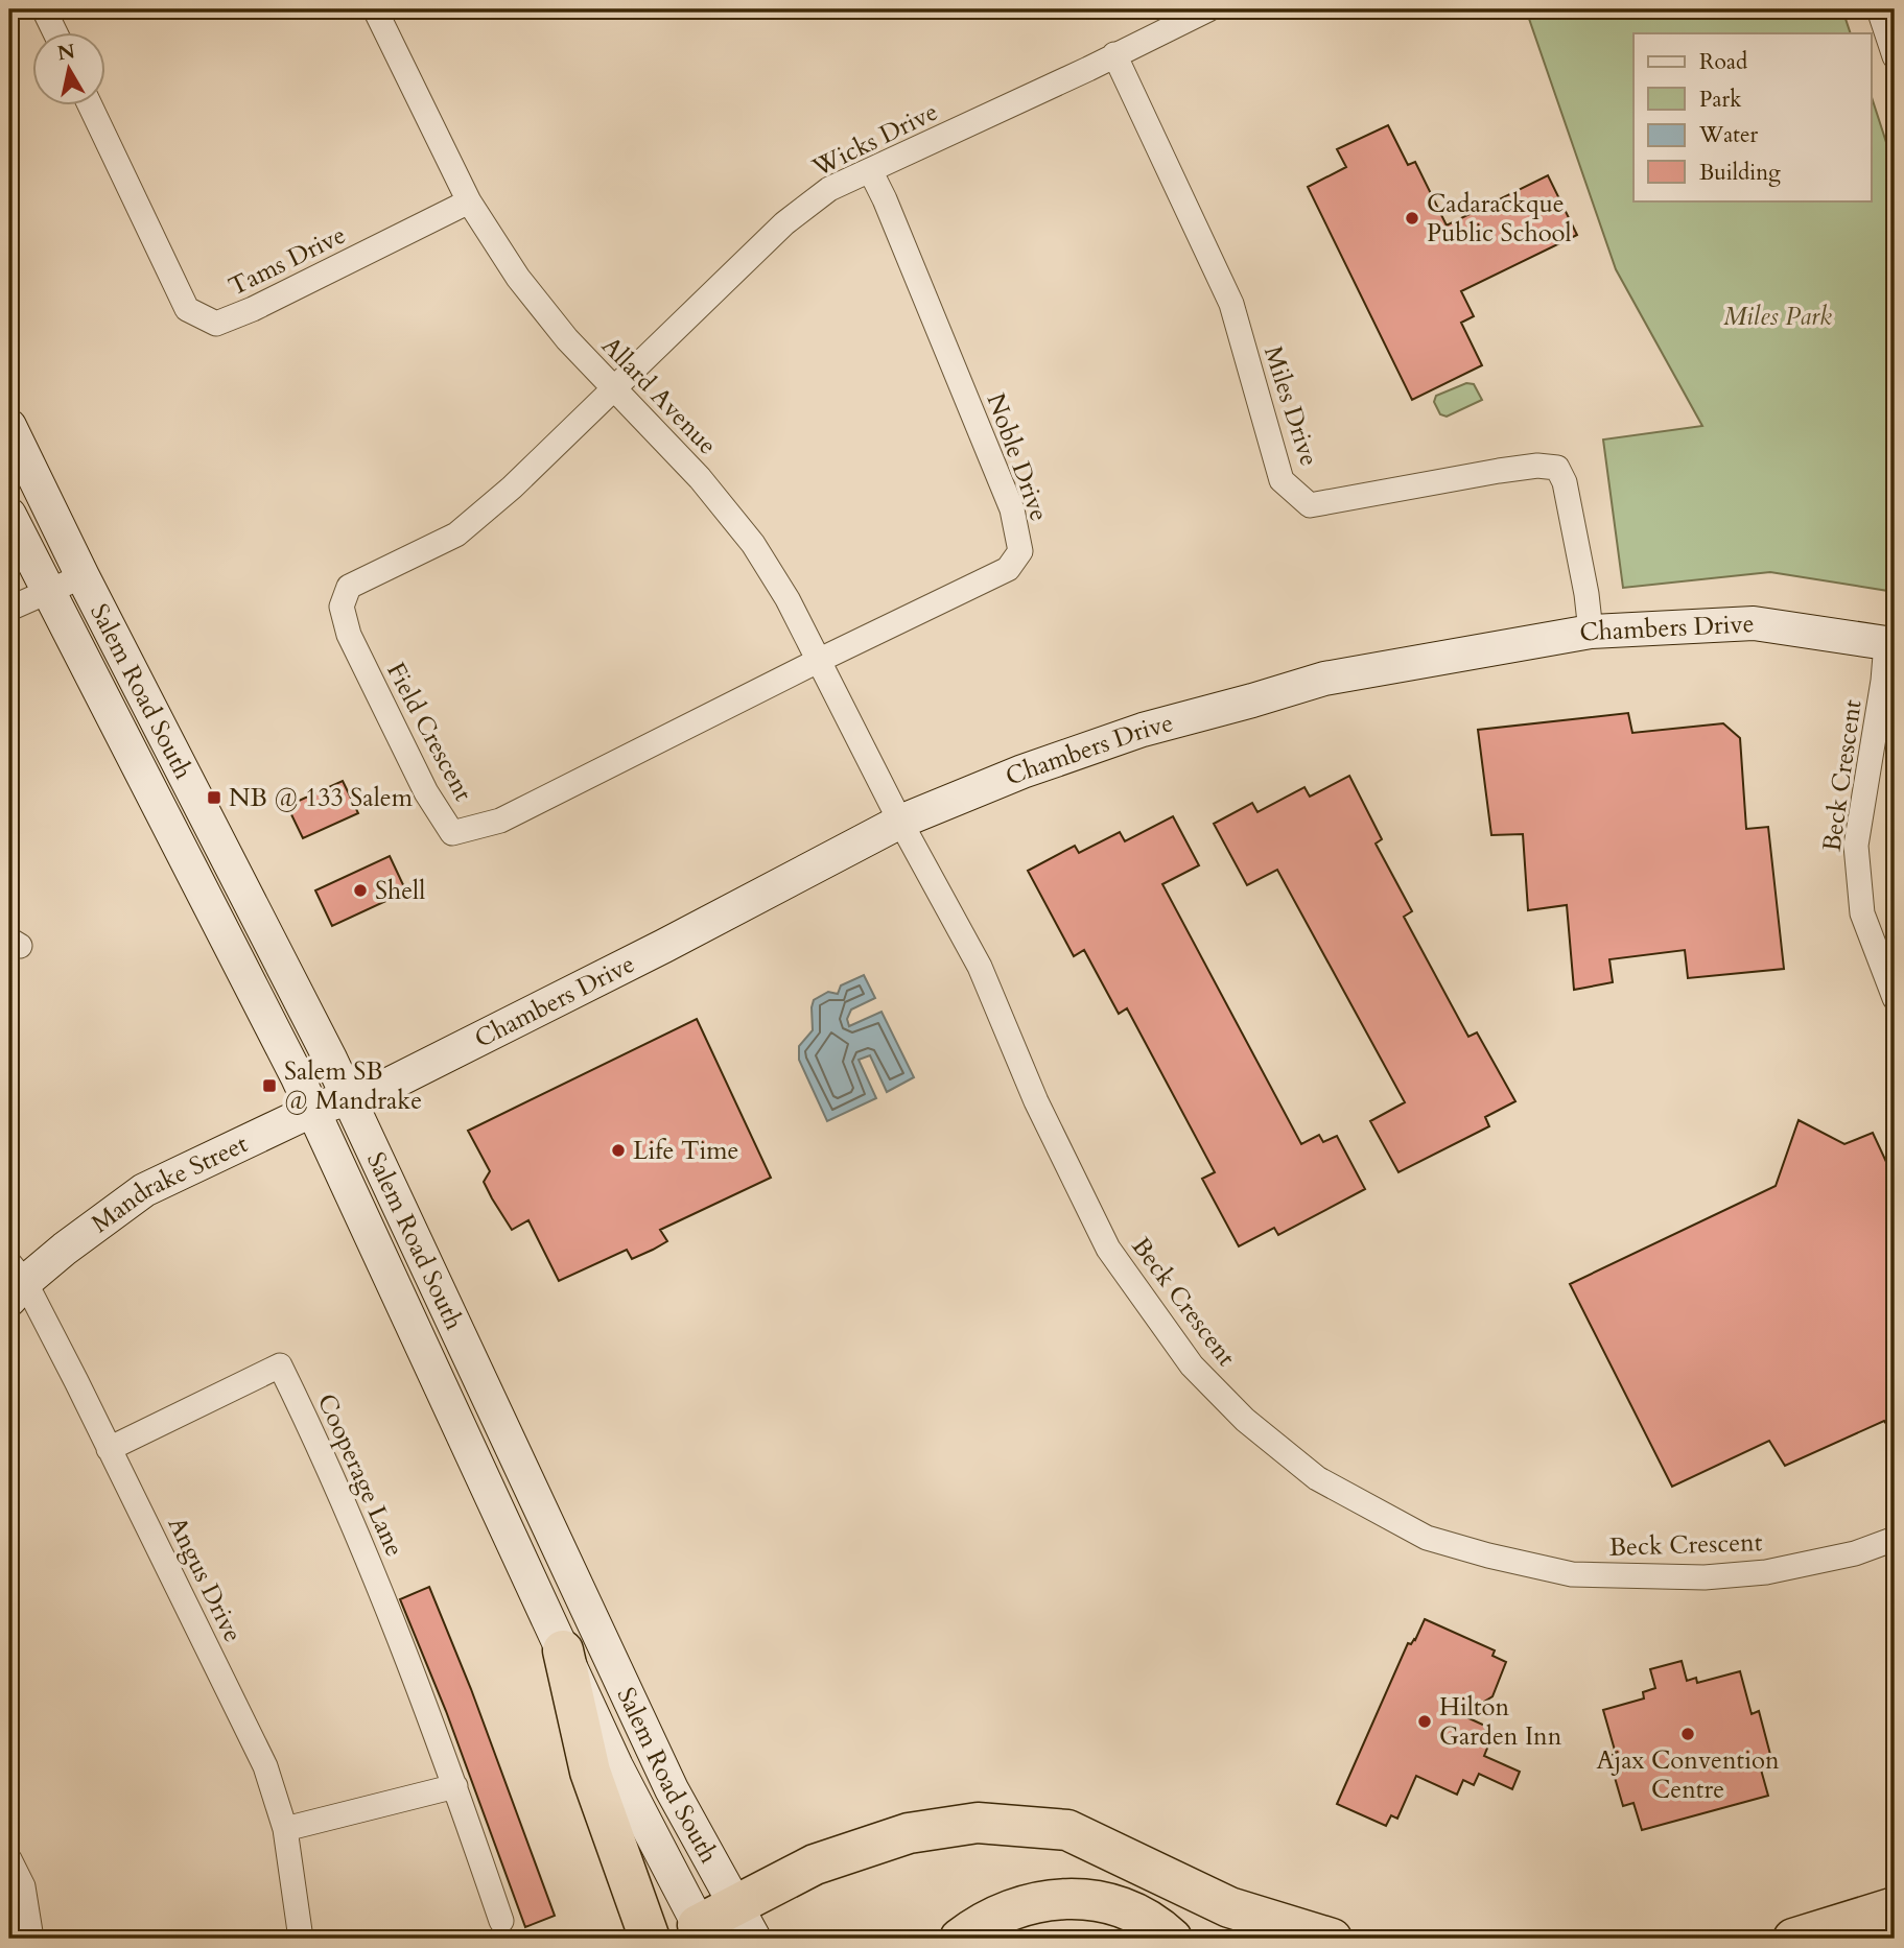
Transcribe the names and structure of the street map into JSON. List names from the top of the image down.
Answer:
{
  "streets": {
    "main road": ["Chambers Drive", "Salem Road South", "Mandrake Street"],
    "street": [
      "Wicks Drive",
      "Tams Drive",
      "Allard Avenue",
      "Miles Drive",
      "Noble Drive",
      "Field Crescent",
      "Beck Crescent",
      "Cooperage Lane",
      "Angus Drive"
    ]
  },
  "crossings": [
    ["Wicks Drive", "Allard Avenue"],
    ["Wicks Drive", "Miles Drive"],
    ["Wicks Drive", "Noble Drive"],
    ["Wicks Drive", "Field Crescent"],
    ["Tams Drive", "Allard Avenue"],
    ["Allard Avenue", "Noble Drive"],
    ["Allard Avenue", "Chambers Drive"],
    ["Allard Avenue", "Field Crescent"],
    ["Allard Avenue", "Beck Crescent"],
    ["Miles Drive", "Chambers Drive"],
    ["Noble Drive", "Field Crescent"],
    ["Chambers Drive", "Salem Road South"],
    ["Chambers Drive", "Beck Crescent"],
    ["Chambers Drive", "Mandrake Street"],
    ["Salem Road South", "Mandrake Street"],
    ["Mandrake Street", "Angus Drive"],
    ["Cooperage Lane", "Angus Drive"]
  ],
  "parks": ["Miles Park"],
  "places": {
    "other": [
      "Cadarackque Public School",
      "Shell",
      "Life Time",
      "Hilton Garden Inn",
      "Ajax Convention Centre"
    ],
    "transit": ["NB @ 133 Salem", "Salem SB @ Mandrake"]
  },
  "legend": [
    "Road",
    "Park",
    "Water",
    "Building"
  ],
  "north": "top"
}
